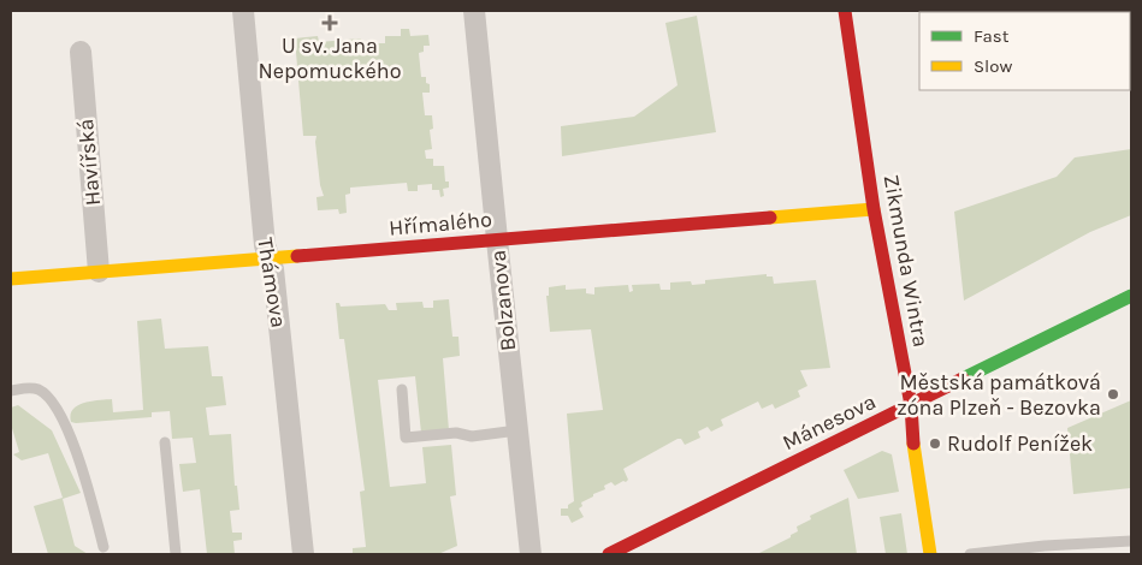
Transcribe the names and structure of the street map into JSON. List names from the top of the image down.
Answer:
{
  "streets": {
    "street": [
      "Havířská",
      "Hřímalého",
      "Zikmunda Wintra",
      "Thámova",
      "Bolzanova",
      "Mánesova"
    ]
  },
  "crossings": [
    ["Havířská", "Hřímalého"],
    ["Hřímalého", "Zikmunda Wintra"],
    ["Hřímalého", "Thámova"],
    ["Hřímalého", "Bolzanova"],
    ["Zikmunda Wintra", "Mánesova"]
  ],
  "places": {
    "health": ["U sv. Jana Nepomuckého"],
    "other": ["Městská památková zóna Plzeň - Bezovka", "Rudolf Penížek"]
  },
  "legend": ["Fast", "Slow"]
}
